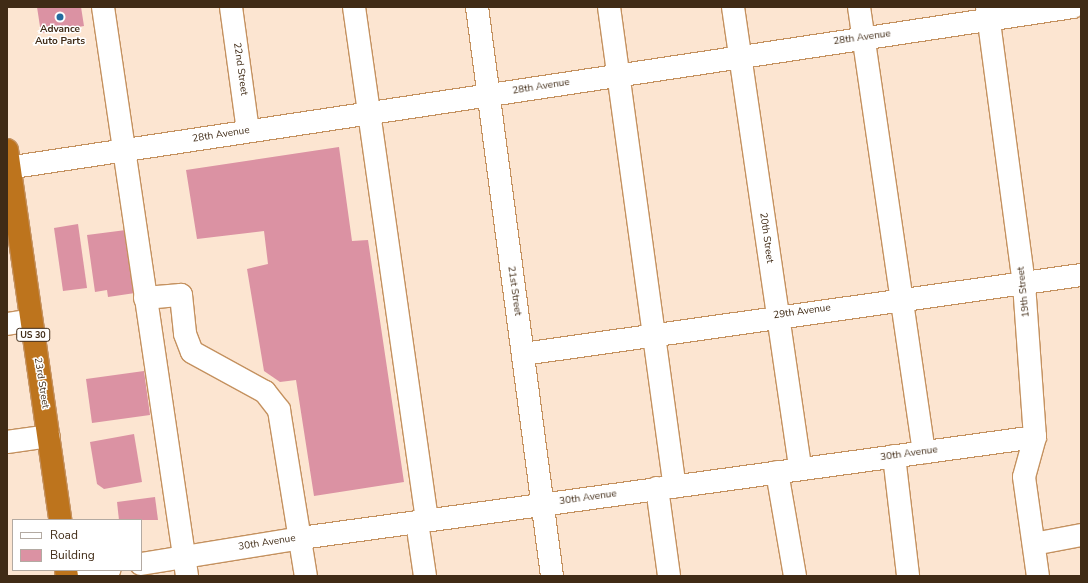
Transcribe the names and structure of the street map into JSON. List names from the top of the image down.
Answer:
{
  "streets": {
    "highway": ["US 30", "23rd Street"],
    "street": [
      "28th Avenue",
      "22nd Street",
      "20th Street",
      "21st Street",
      "19th Street",
      "29th Avenue",
      "30th Avenue"
    ]
  },
  "crossings": [
    ["28th Avenue", "22nd Street"],
    ["28th Avenue", "20th Street"],
    ["28th Avenue", "21st Street"],
    ["28th Avenue", "19th Street"],
    ["28th Avenue", "23rd Street"],
    ["20th Street", "29th Avenue"],
    ["20th Street", "30th Avenue"],
    ["21st Street", "29th Avenue"],
    ["21st Street", "30th Avenue"],
    ["19th Street", "29th Avenue"],
    ["19th Street", "30th Avenue"]
  ],
  "places": ["Advance Auto Parts"],
  "legend": ["Road", "Building"]
}
